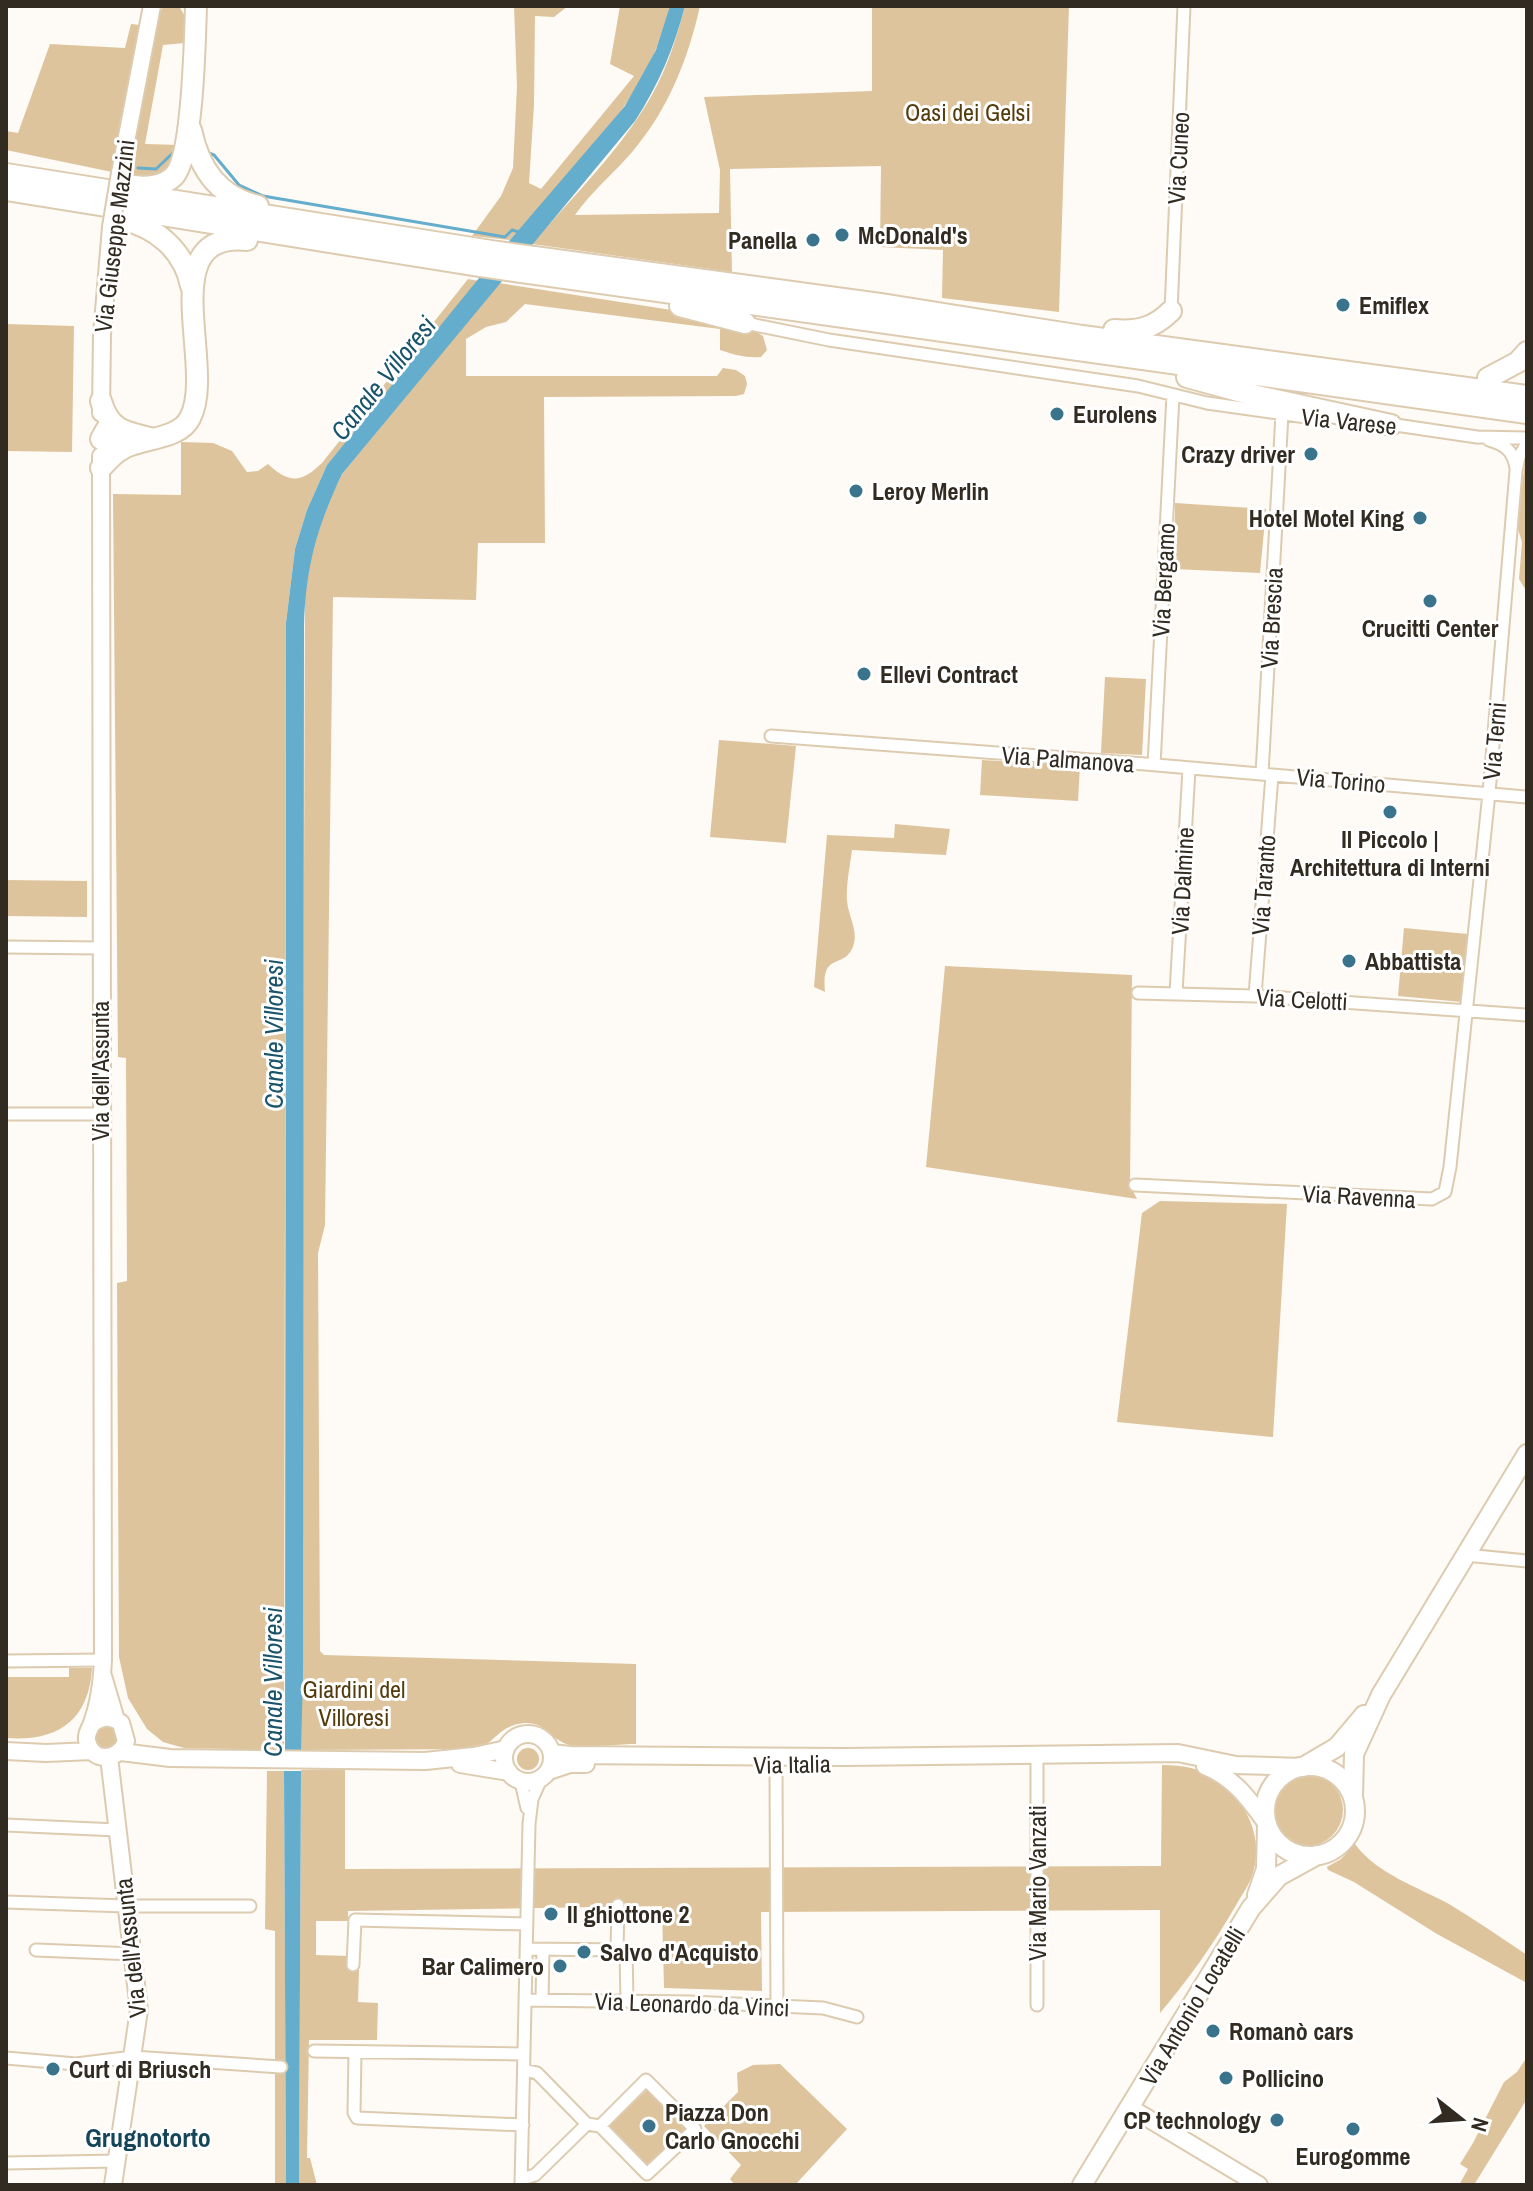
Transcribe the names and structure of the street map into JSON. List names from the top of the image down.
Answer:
{
  "streets": {
    "main road": ["Via Antonio Locatelli"],
    "street": [
      "Via Cuneo",
      "Via Giuseppe Mazzini",
      "Via Varese",
      "Via Bergamo",
      "Via Brescia",
      "Via Terni",
      "Via Palmanova",
      "Via Torino",
      "Via Dalmine",
      "Via Taranto",
      "Via Celotti",
      "Via dell'Assunta",
      "Via Ravenna",
      "Via Italia",
      "Via Mario Vanzati",
      "Via Leonardo da Vinci"
    ]
  },
  "crossings": [
    ["Via Varese", "Via Bergamo"],
    ["Via Varese", "Via Brescia"],
    ["Via Varese", "Via Terni"],
    ["Via Bergamo", "Via Palmanova"],
    ["Via Bergamo", "Via Torino"],
    ["Via Brescia", "Via Torino"],
    ["Via Brescia", "Via Taranto"],
    ["Via Terni", "Via Torino"],
    ["Via Terni", "Via Celotti"],
    ["Via Terni", "Via Ravenna"],
    ["Via Palmanova", "Via Torino"],
    ["Via Torino", "Via Dalmine"],
    ["Via Torino", "Via Taranto"],
    ["Via Dalmine", "Via Celotti"],
    ["Via Taranto", "Via Celotti"],
    ["Via Celotti", "Via Ravenna"],
    ["Via Italia", "Via Mario Vanzati"],
    ["Via Italia", "Via Antonio Locatelli"]
  ],
  "districts": ["Grugnotorto"],
  "water": ["Canale Villoresi"],
  "parks": ["Oasi dei Gelsi", "Giardini del Villoresi"],
  "places": [
    "McDonald's",
    "Panella",
    "Emiflex",
    "Eurolens",
    "Crazy driver",
    "Leroy Merlin",
    "Hotel Motel King",
    "Crucitti Center",
    "Ellevi Contract",
    "Il Piccolo | Architettura di Interni",
    "Abbattista",
    "Il ghiottone 2",
    "Salvo d'Acquisto",
    "Bar Calimero",
    "Romanò cars",
    "Curt di Briusch",
    "Pollicino",
    "CP technology",
    "Piazza Don Carlo Gnocchi",
    "Eurogomme"
  ],
  "north": "right"
}
